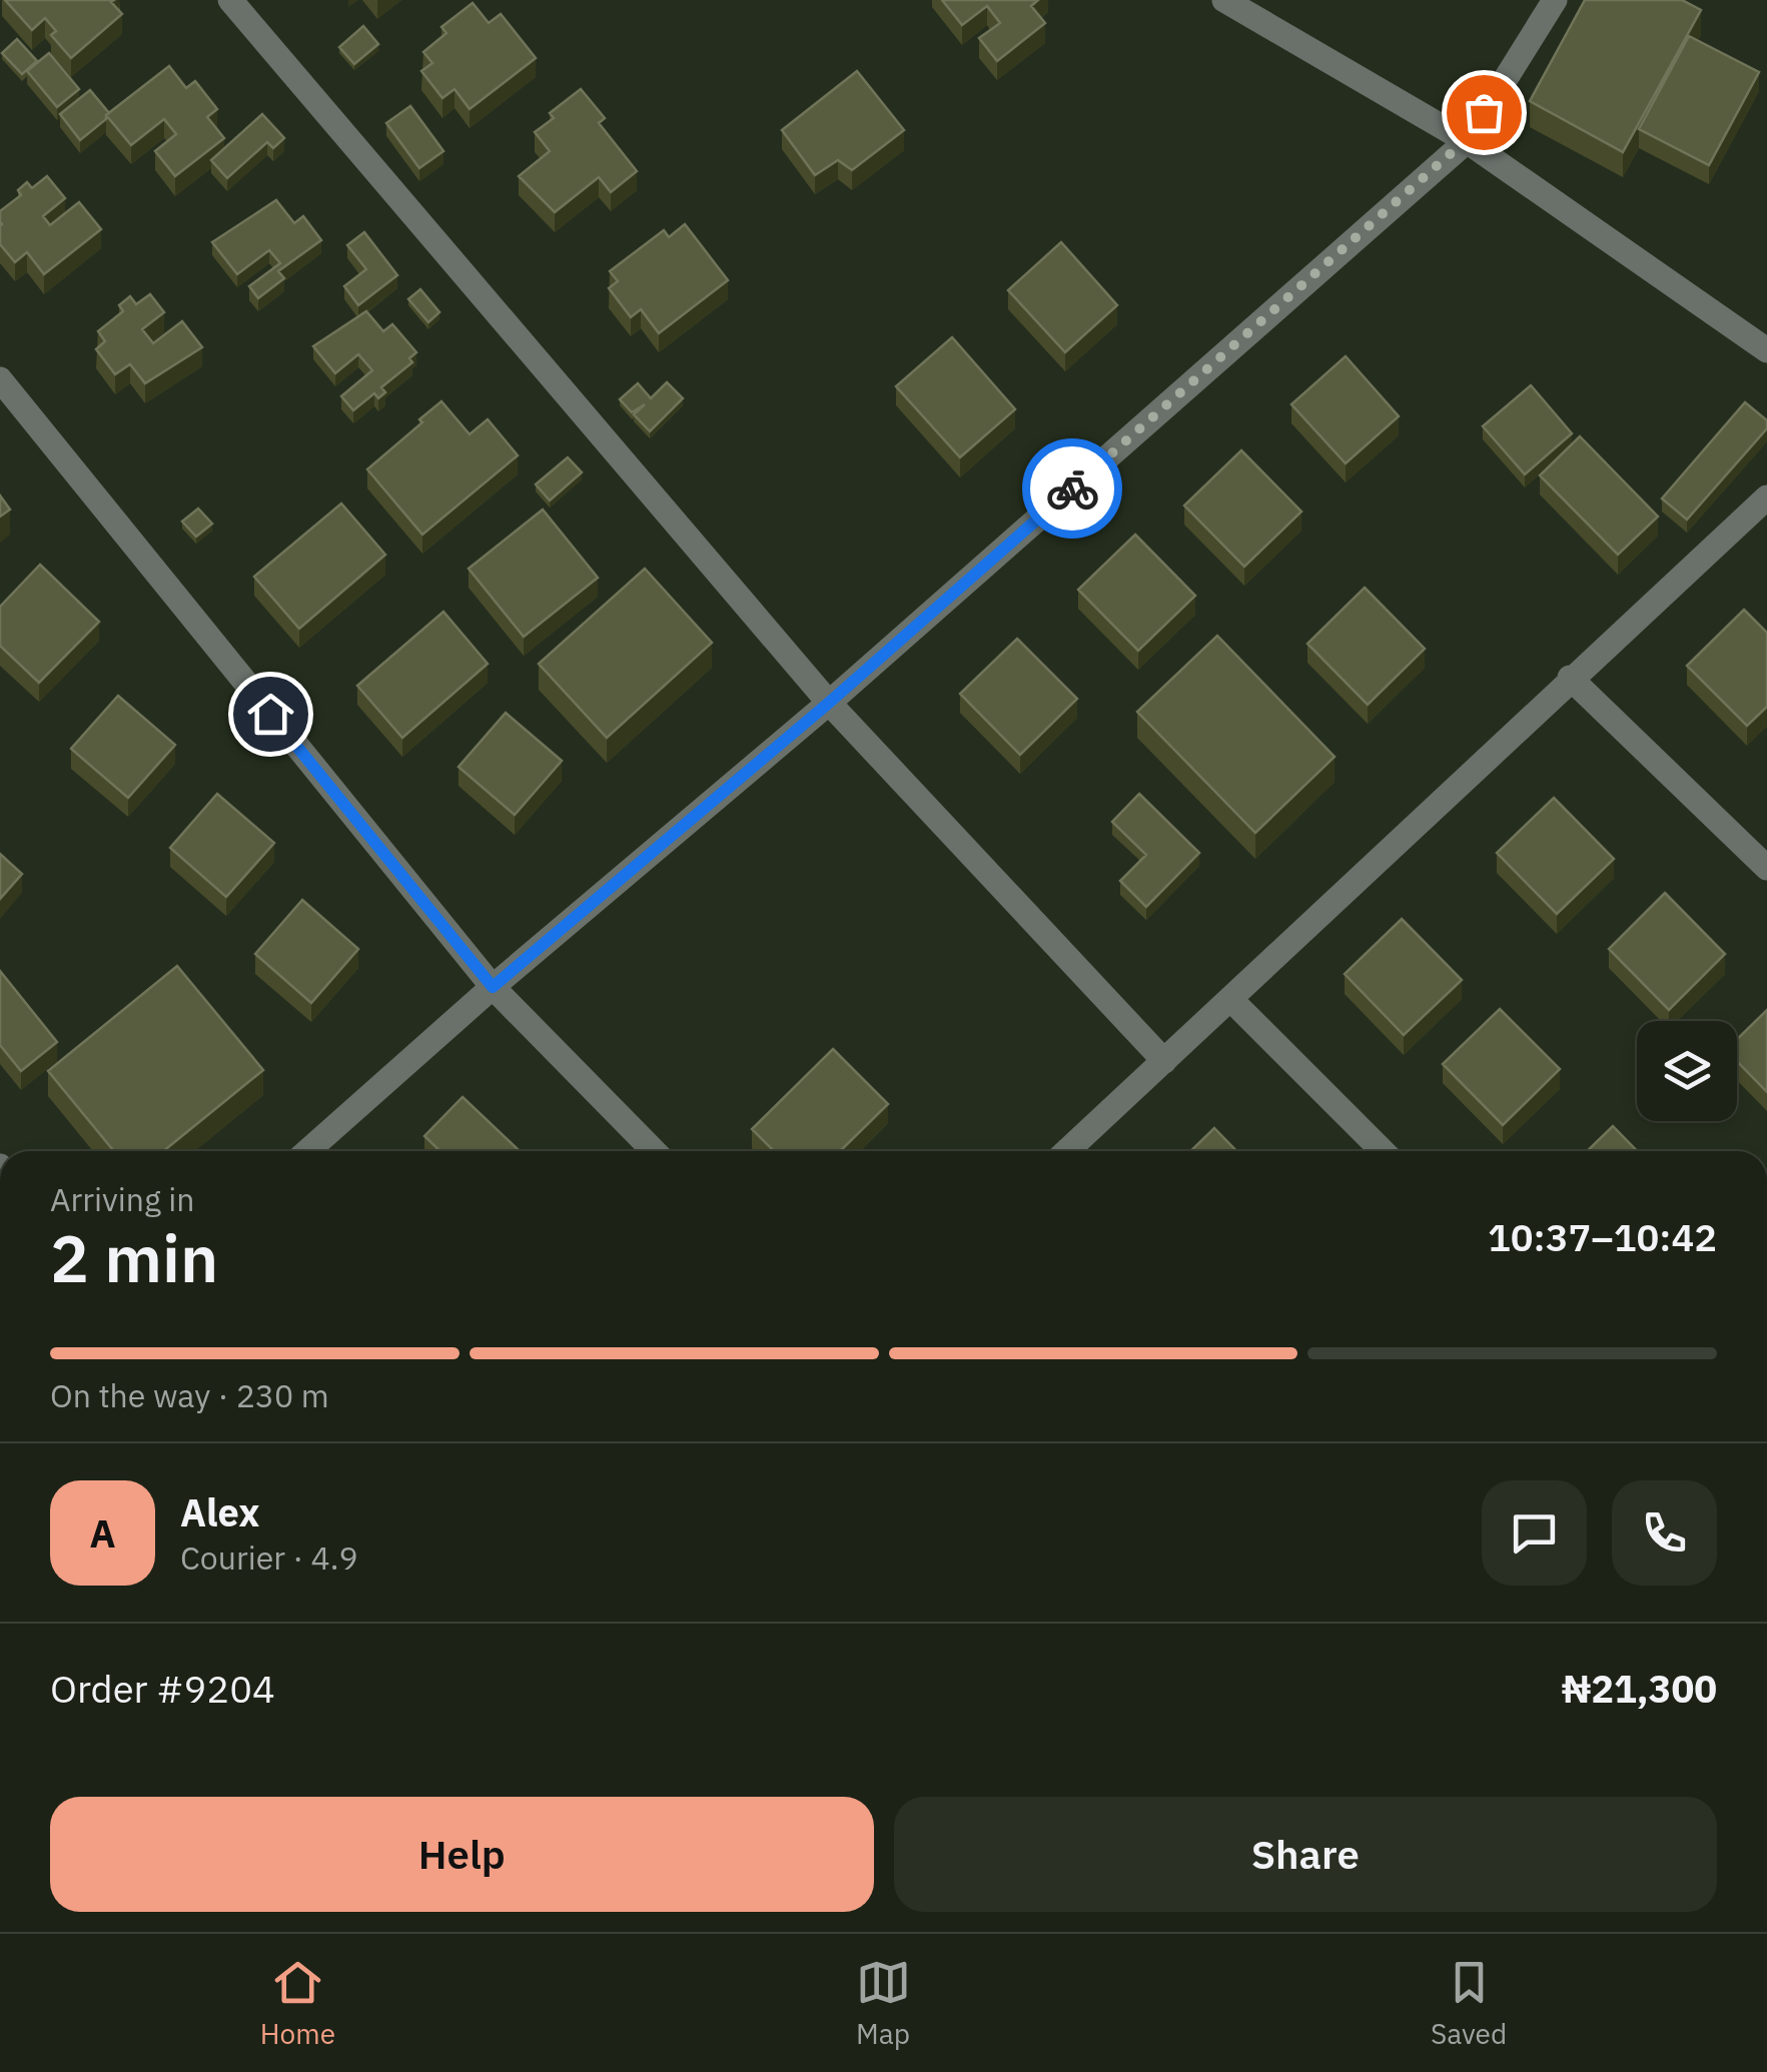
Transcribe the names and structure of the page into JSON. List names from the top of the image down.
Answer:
{
  "page": {
    "heading": ["2 min", "Arriving in", "10:37–10:42"],
    "panel": [
      "Alex",
      "Courier · 4.9",
      "Order #9204",
      "₦21,300"
    ],
    "bar": "On the way · 230 m",
    "round": "A",
    "buttons": ["Help", "Share"],
    "tabs": ["Home", "Map", "Saved"]
  }
}
